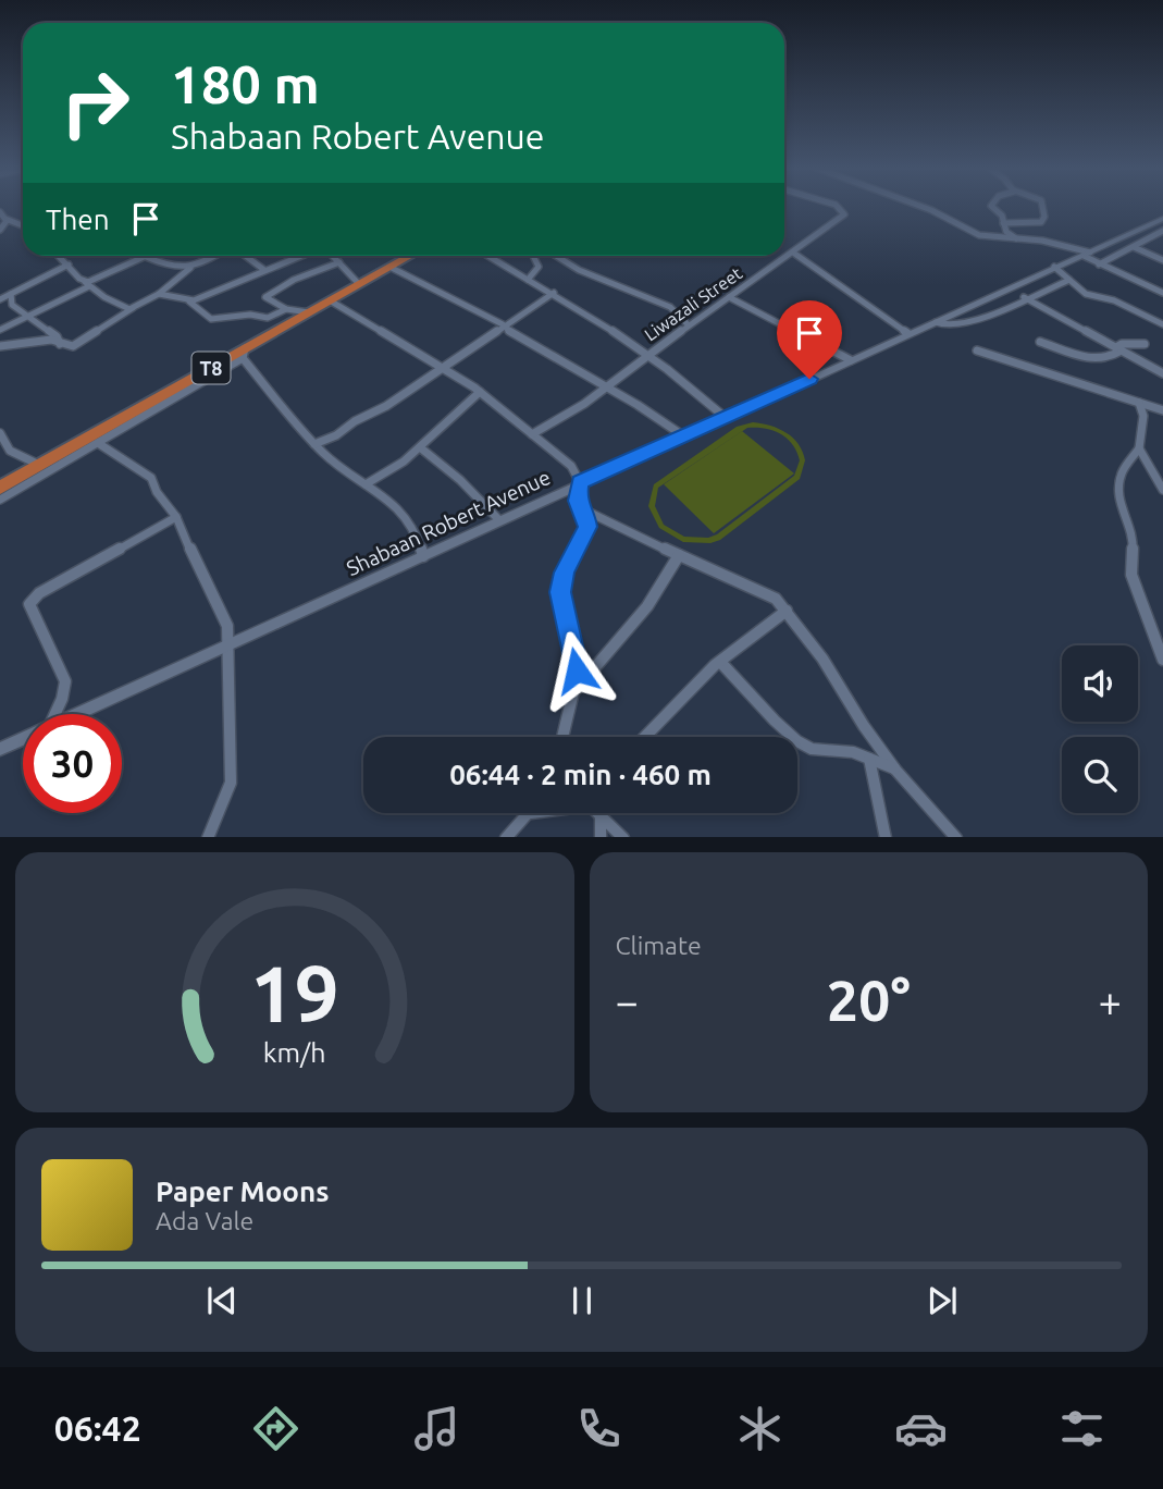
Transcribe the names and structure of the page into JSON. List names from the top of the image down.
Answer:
{
  "streets": {
    "highway": ["T8"],
    "street": ["Liwazali Street", "Shabaan Robert Avenue"]
  },
  "page": {
    "turn": ["180 m", "Shabaan Robert Avenue"],
    "then": "Then",
    "limit": "30",
    "trip": "06:44 · 2 min · 460 m",
    "tile": "Climate",
    "heat": ["−", "20°", "+"],
    "song": ["Paper Moons", "Ada Vale"],
    "tabs": "06:42",
    "gauge": ["19", "km/h"]
  }
}
